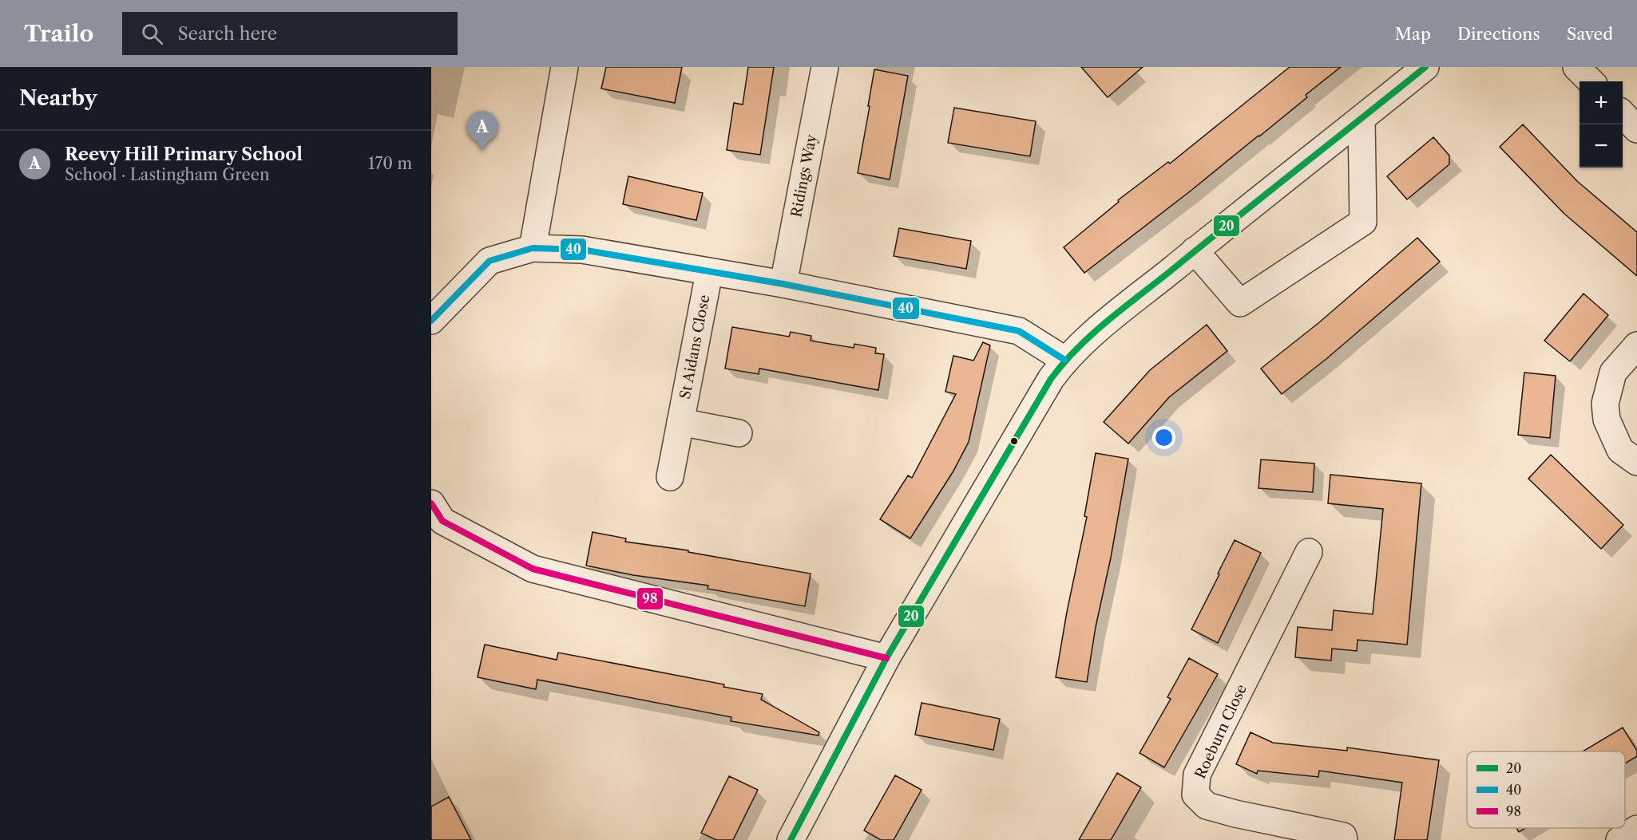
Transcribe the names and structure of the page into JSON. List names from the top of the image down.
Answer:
{
  "streets": {
    "street": ["Ridings Way", "St Aidans Close", "Roeburn Close"]
  },
  "lines": ["transit line 20", "transit line 40", "transit line 98"],
  "legend": ["20", "40", "98"],
  "page": {
    "header": "Trailo",
    "search": "Search here",
    "nav": ["Map", "Directions", "Saved"],
    "heading": "Nearby",
    "map_buttons": ["+", "−"],
    "pins": "A",
    "list": [
      {
        "mark": "A",
        "name": "Reevy Hill Primary School",
        "note": "School · Lastingham Green",
        "value": "170 m"
      }
    ]
  }
}
